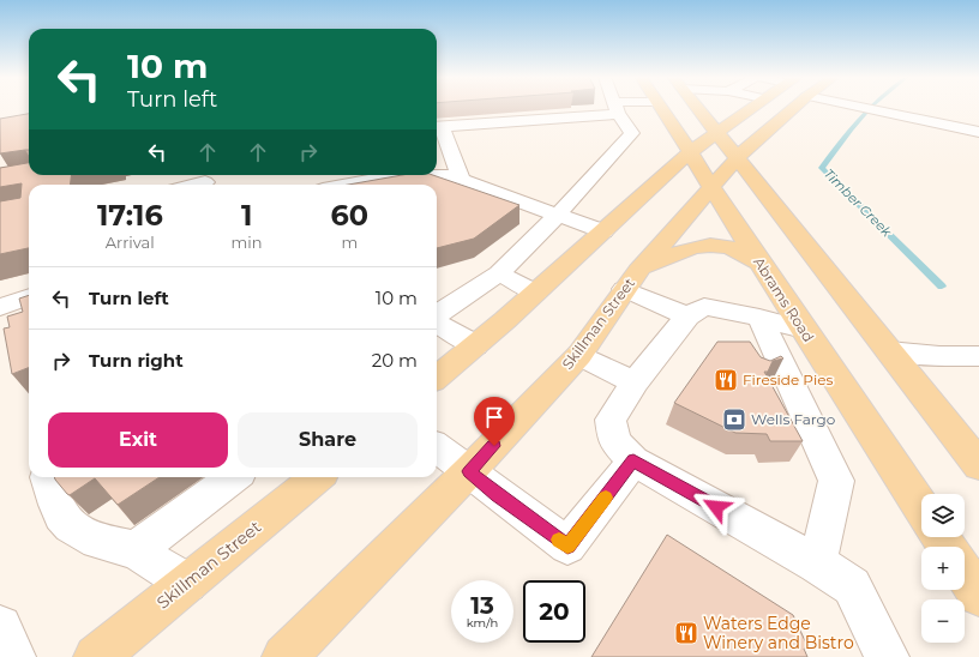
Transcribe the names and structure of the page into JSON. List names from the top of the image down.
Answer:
{
  "streets": {
    "main road": ["Abrams Road", "Skillman Street"]
  },
  "crossings": [
    ["Abrams Road", "Skillman Street"]
  ],
  "water": ["Timber Creek"],
  "places": {
    "restaurant": ["Fireside Pies", "Waters Edge Winery and Bistro"],
    "bank": ["Wells Fargo"]
  },
  "page": {
    "turn": ["10 m", "Turn left"],
    "eta": [
      "17:16",
      "Arrival",
      "1",
      "min",
      "60",
      "m"
    ],
    "list": [
      {
        "name": "Turn left",
        "value": "10 m"
      },
      {
        "name": "Turn right",
        "value": "20 m"
      }
    ],
    "buttons": ["Exit", "Share"],
    "map_buttons": ["+", "−"],
    "speed": "13 km/h",
    "limit": "20"
  }
}
